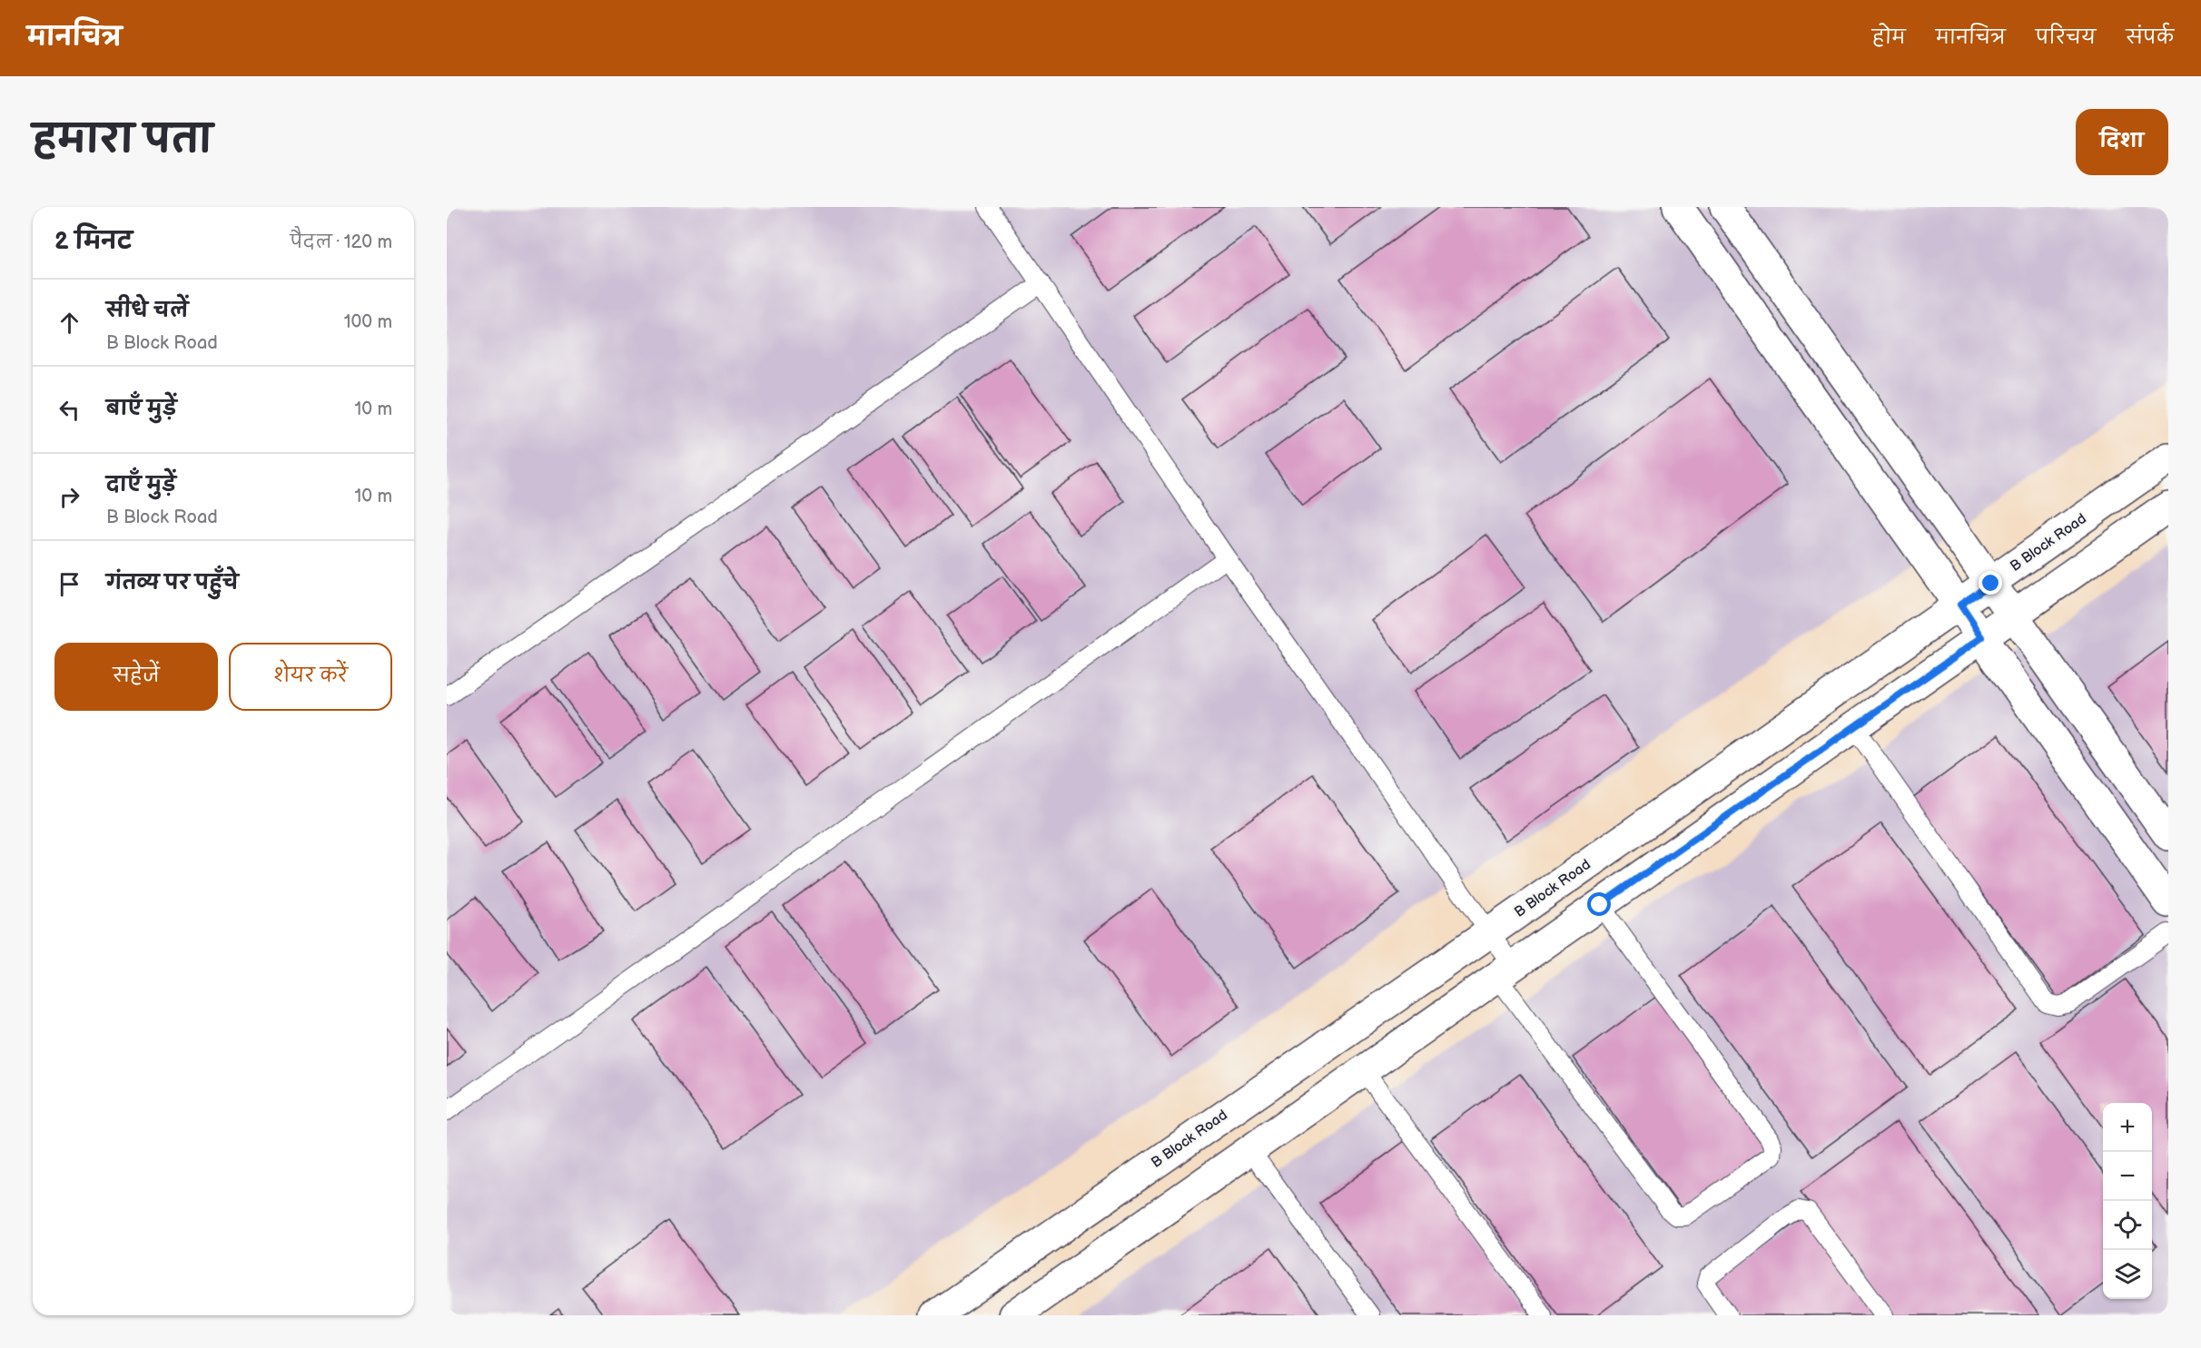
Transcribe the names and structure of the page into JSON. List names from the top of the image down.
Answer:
{
  "streets": {
    "street": ["B Block Road"]
  },
  "page": {
    "header": "मानचित्र",
    "nav": [
      "होम",
      "मानचित्र",
      "परिचय",
      "संपर्क"
    ],
    "title": "हमारा पता",
    "buttons": [
      "दिशा",
      ["सहेजें", "शेयर करें"]
    ],
    "heading": ["2 मिनट", "पैदल · 120 m"],
    "list": [
      ["सीधे चलें", "B Block Road", "100 m"],
      ["बाएँ मुड़ें", "10 m"],
      ["दाएँ मुड़ें", "B Block Road", "10 m"],
      "गंतव्य पर पहुँचे"
    ],
    "map_buttons": ["+", "−"]
  }
}
